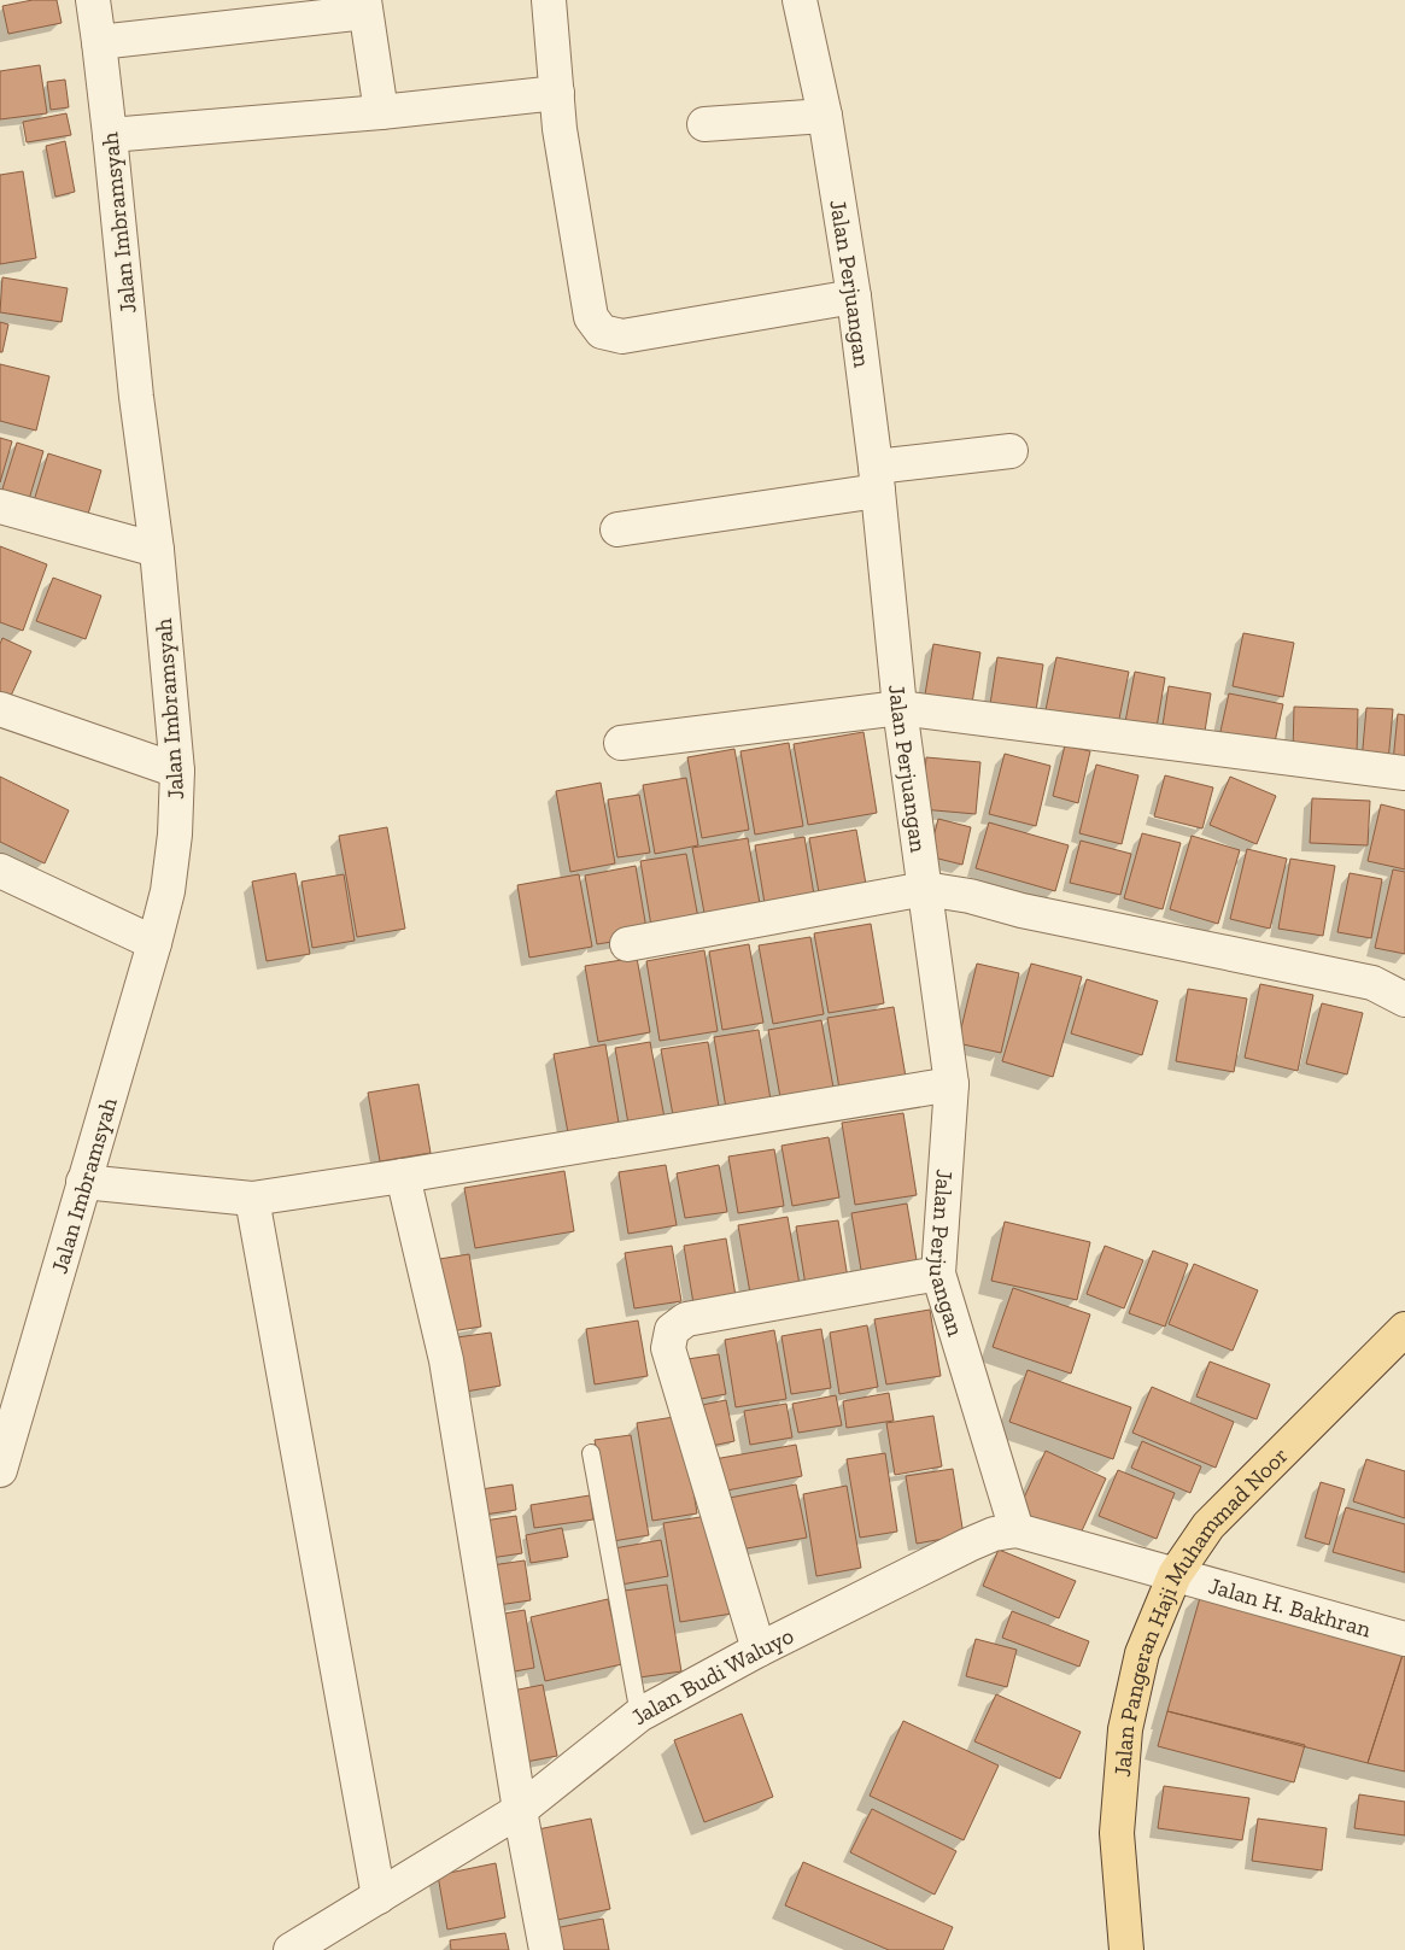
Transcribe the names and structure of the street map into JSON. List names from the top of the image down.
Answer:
{
  "streets": {
    "main road": ["Jalan Pangeran Haji Muhammad Noor"],
    "street": [
      "Jalan Imbramsyah",
      "Jalan Perjuangan",
      "Jalan H. Bakhran",
      "Jalan Budi Waluyo"
    ]
  },
  "crossings": [
    ["Jalan Perjuangan", "Jalan Budi Waluyo"],
    ["Jalan H. Bakhran", "Jalan Pangeran Haji Muhammad Noor"],
    ["Jalan H. Bakhran", "Jalan Budi Waluyo"],
    ["Jalan Pangeran Haji Muhammad Noor", "Jalan Budi Waluyo"]
  ]
}
